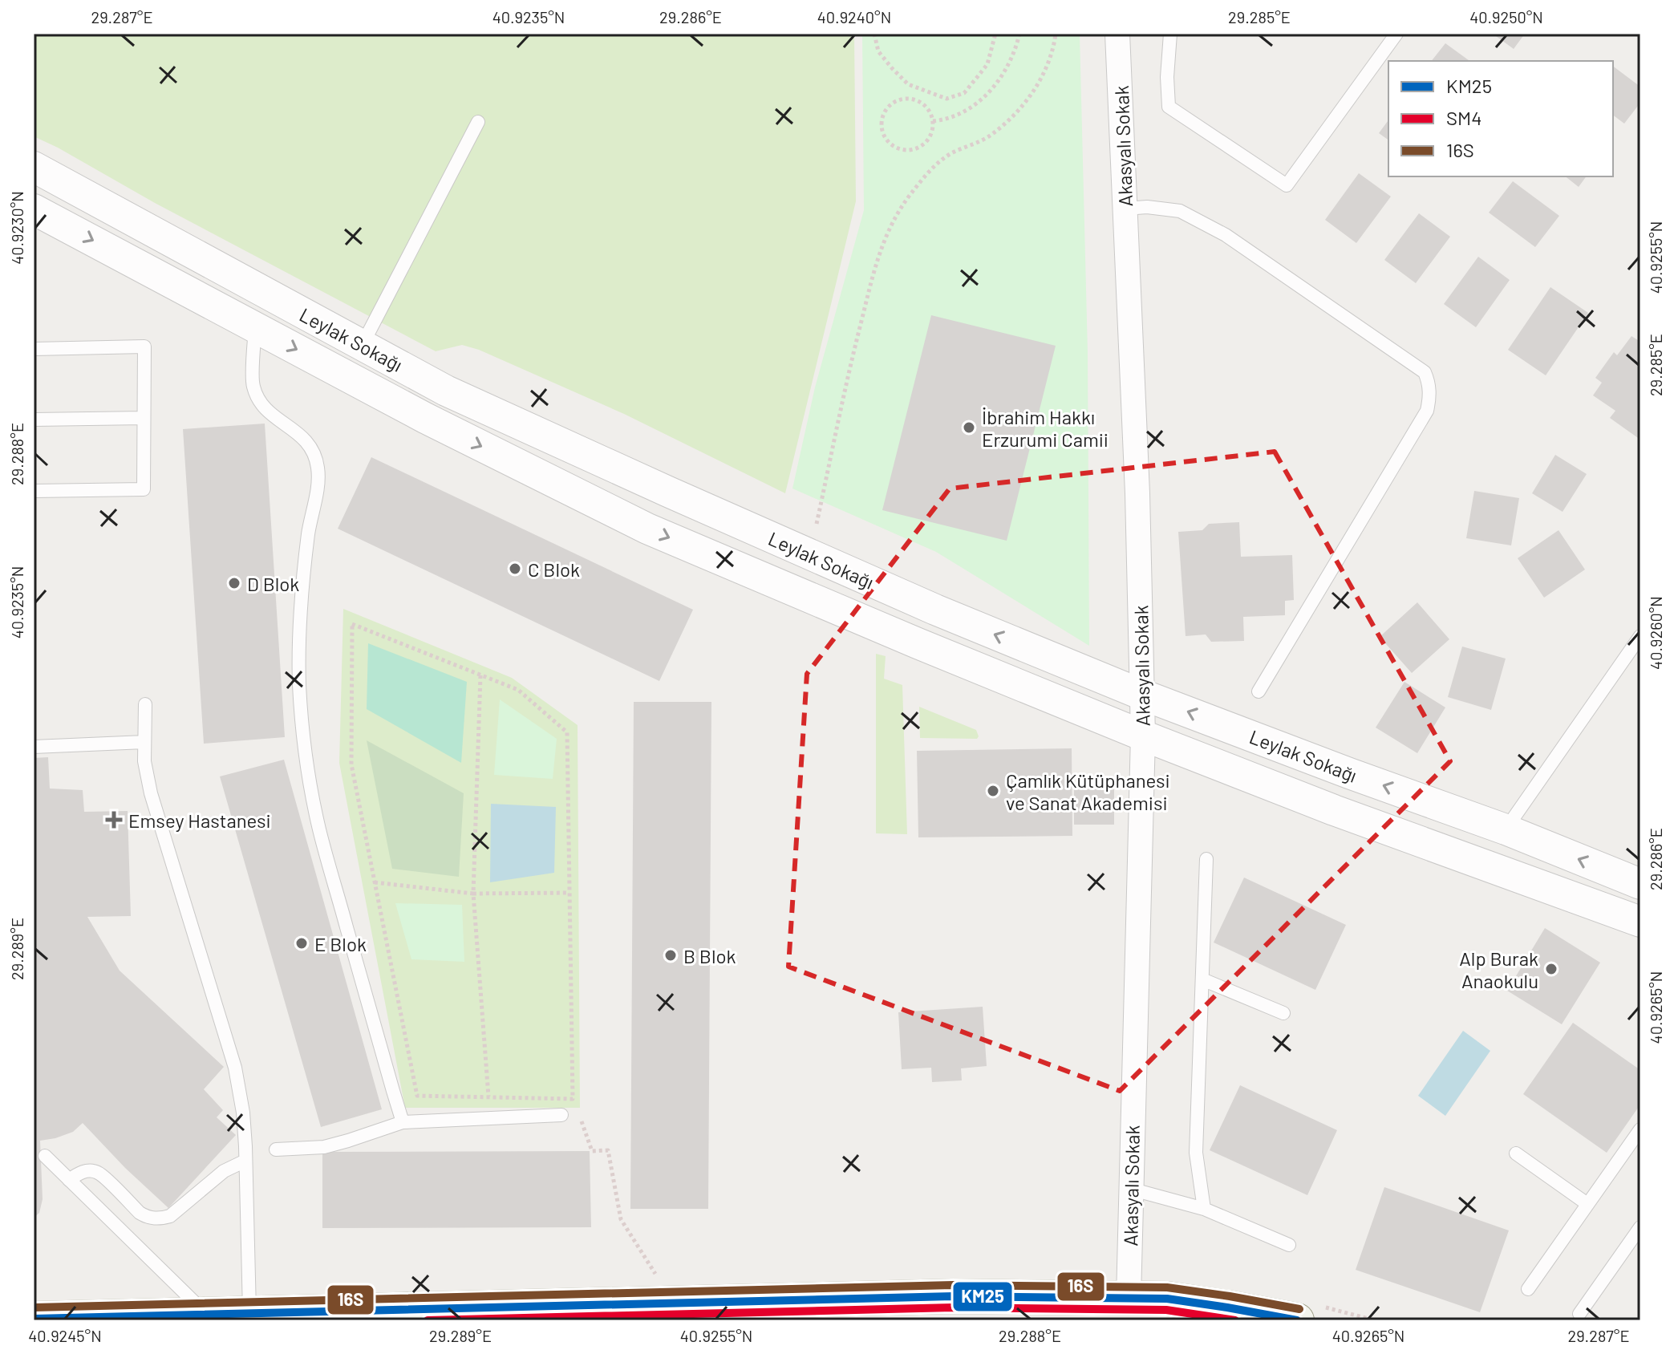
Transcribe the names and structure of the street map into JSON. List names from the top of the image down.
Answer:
{
  "streets": {
    "street": ["Akasyalı Sokak", "Leylak Sokağı"]
  },
  "crossings": [
    ["Akasyalı Sokak", "Leylak Sokağı"]
  ],
  "places": {
    "other": [
      "İbrahim Hakkı Erzurumi Camii",
      "C Blok",
      "D Blok",
      "Çamlık Kütüphanesi ve Sanat Akademisi",
      "E Blok",
      "B Blok",
      "Alp Burak Anaokulu"
    ],
    "health": ["Emsey Hastanesi"]
  },
  "lines": ["transit line 16S", "transit line KM25", "transit line SM4"],
  "legend": ["KM25", "SM4", "16S"],
  "coordinates": [
    "29.287°E",
    "40.9235°N",
    "29.286°E",
    "40.9240°N",
    "29.285°E",
    "40.9250°N",
    "40.9230°N",
    "40.9255°N",
    "29.288°E",
    "40.9260°N",
    "29.289°E",
    "40.9265°N",
    "40.9245°N"
  ]
}
